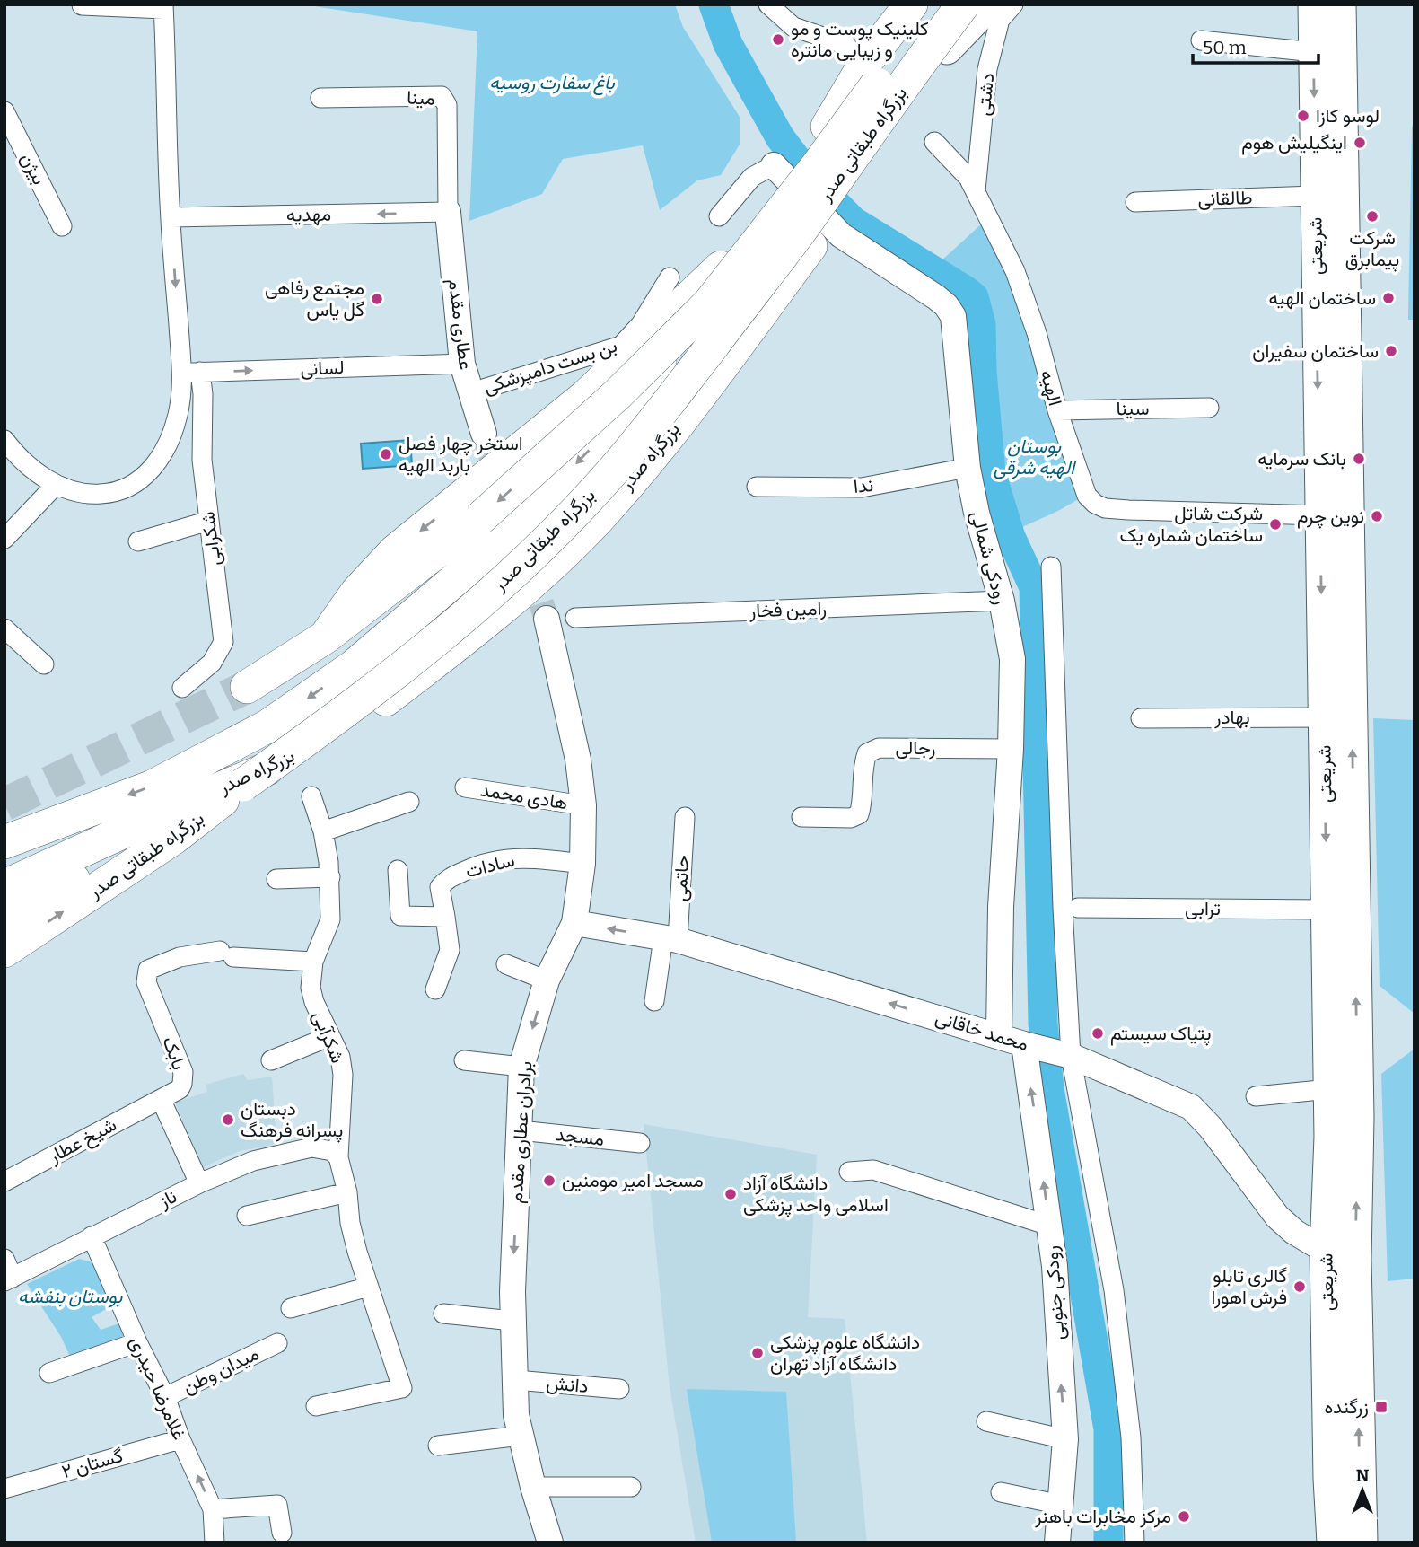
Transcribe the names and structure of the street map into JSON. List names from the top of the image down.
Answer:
{
  "streets": {
    "highway": ["بزرگراه طبقاتی صدر", "بزرگراه صدر"],
    "main road": ["شریعتی"],
    "street": [
      "دشتی",
      "مینا",
      "بیژن",
      "طالقانی",
      "مهدیه",
      "عطاری مقدم",
      "بن بست دامپزشکی",
      "لسانی",
      "الهیه",
      "سینا",
      "ندا",
      "شکرابی",
      "رودکی شمالی",
      "رامین فخار",
      "بهادر",
      "رجالی",
      "هادی محمد",
      "سادات",
      "حاتمی",
      "ترابی",
      "محمد خاقانی",
      "شکرآبی",
      "بابک",
      "برادران عطاری مقدم",
      "مسجد",
      "شیخ عطار",
      "ناز",
      "رودکی جنوبی",
      "میدان وطن",
      "دانش",
      "غلامرضا حیدری",
      "گستان ۲"
    ]
  },
  "crossings": [
    ["دشتی", "الهیه"],
    ["مینا", "مهدیه"],
    ["مینا", "عطاری مقدم"],
    ["طالقانی", "شریعتی"],
    ["مهدیه", "عطاری مقدم"],
    ["شریعتی", "الهیه"],
    ["شریعتی", "بهادر"],
    ["شریعتی", "ترابی"],
    ["شریعتی", "محمد خاقانی"],
    ["عطاری مقدم", "بن بست دامپزشکی"],
    ["عطاری مقدم", "لسانی"],
    ["لسانی", "شکرابی"],
    ["الهیه", "سینا"],
    ["بزرگراه صدر", "رودکی شمالی"],
    ["ندا", "رودکی شمالی"],
    ["رودکی شمالی", "رامین فخار"],
    ["رودکی شمالی", "رجالی"],
    ["رودکی شمالی", "محمد خاقانی"],
    ["هادی محمد", "برادران عطاری مقدم"],
    ["سادات", "برادران عطاری مقدم"],
    ["حاتمی", "محمد خاقانی"],
    ["محمد خاقانی", "برادران عطاری مقدم"],
    ["محمد خاقانی", "رودکی جنوبی"],
    ["شکرآبی", "بابک"],
    ["شکرآبی", "ناز"],
    ["بابک", "شیخ عطار"],
    ["بابک", "ناز"],
    ["برادران عطاری مقدم", "مسجد"],
    ["برادران عطاری مقدم", "دانش"],
    ["ناز", "غلامرضا حیدری"],
    ["میدان وطن", "غلامرضا حیدری"],
    ["غلامرضا حیدری", "گستان ۲"]
  ],
  "one_way": ["مهدیه", "لسانی", "محمد خاقانی"],
  "parks": ["باغ سفارت روسیه", "بوستان الهیه شرقی", "بوستان بنفشه"],
  "places": {
    "other": [
      "کلینیک پوست و مو و زیبایی مانتره",
      "لوسو کازا",
      "اینگیلیش هوم",
      "شرکت پیمابرق",
      "ساختمان الهیه",
      "مجتمع رفاهی گل یاس",
      "ساختمان سفیران",
      "استخر چهار فصل باربد الهیه",
      "بانک سرمایه",
      "نوین چرم",
      "شرکت شاتل ساختمان شماره یک",
      "پتیاک سیستم",
      "دبستان پسرانه فرهنگ",
      "مسجد امیر مومنین",
      "دانشگاه آزاد اسلامی واحد پزشکی",
      "گالری تابلو فرش اهورا",
      "دانشگاه علوم پزشکی دانشگاه آزاد تهران",
      "مرکز مخابرات باهنر"
    ],
    "transit": ["زرگنده"]
  },
  "scale_bar": "50 m",
  "north": "top"
}
